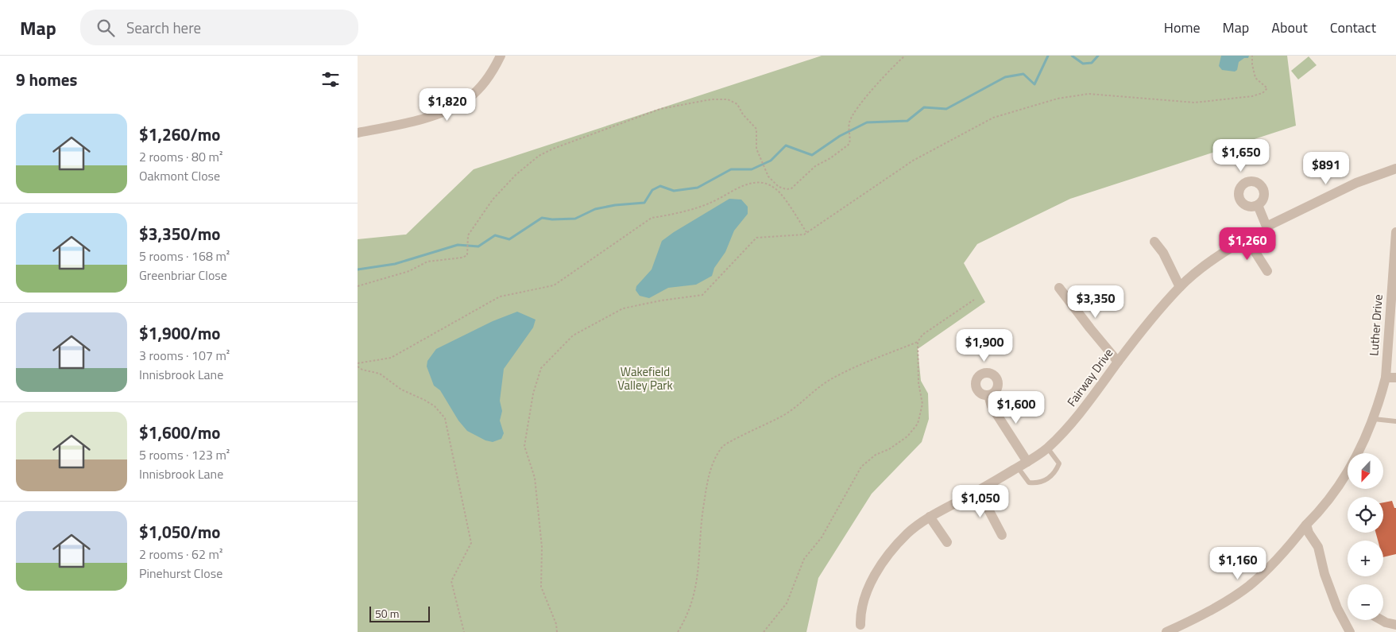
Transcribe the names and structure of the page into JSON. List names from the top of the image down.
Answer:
{
  "streets": {
    "street": ["Luther Drive", "Fairway Drive"]
  },
  "parks": ["Wakefield Valley Park"],
  "scale_bar": "50 m",
  "north": "bottom",
  "page": {
    "header": "Map",
    "search": "Search here",
    "nav": [
      "Home",
      "Map",
      "About",
      "Contact"
    ],
    "heading": "9 homes",
    "price": [
      "$1,820",
      "$1,650",
      "$891",
      "$1,260",
      "$3,350",
      "$1,900",
      "$1,600",
      "$1,050",
      "$1,160"
    ],
    "list": [
      {
        "name": "$1,260/mo",
        "note": "2 rooms · 80 m² · Oakmont Close"
      },
      {
        "name": "$3,350/mo",
        "note": "5 rooms · 168 m² · Greenbriar Close"
      },
      {
        "name": "$1,900/mo",
        "note": "3 rooms · 107 m² · Innisbrook Lane"
      },
      {
        "name": "$1,600/mo",
        "note": "5 rooms · 123 m² · Innisbrook Lane"
      },
      {
        "name": "$1,050/mo",
        "note": "2 rooms · 62 m² · Pinehurst Close"
      }
    ],
    "map_buttons": ["+", "−"],
    "scale": "50 m"
  }
}
